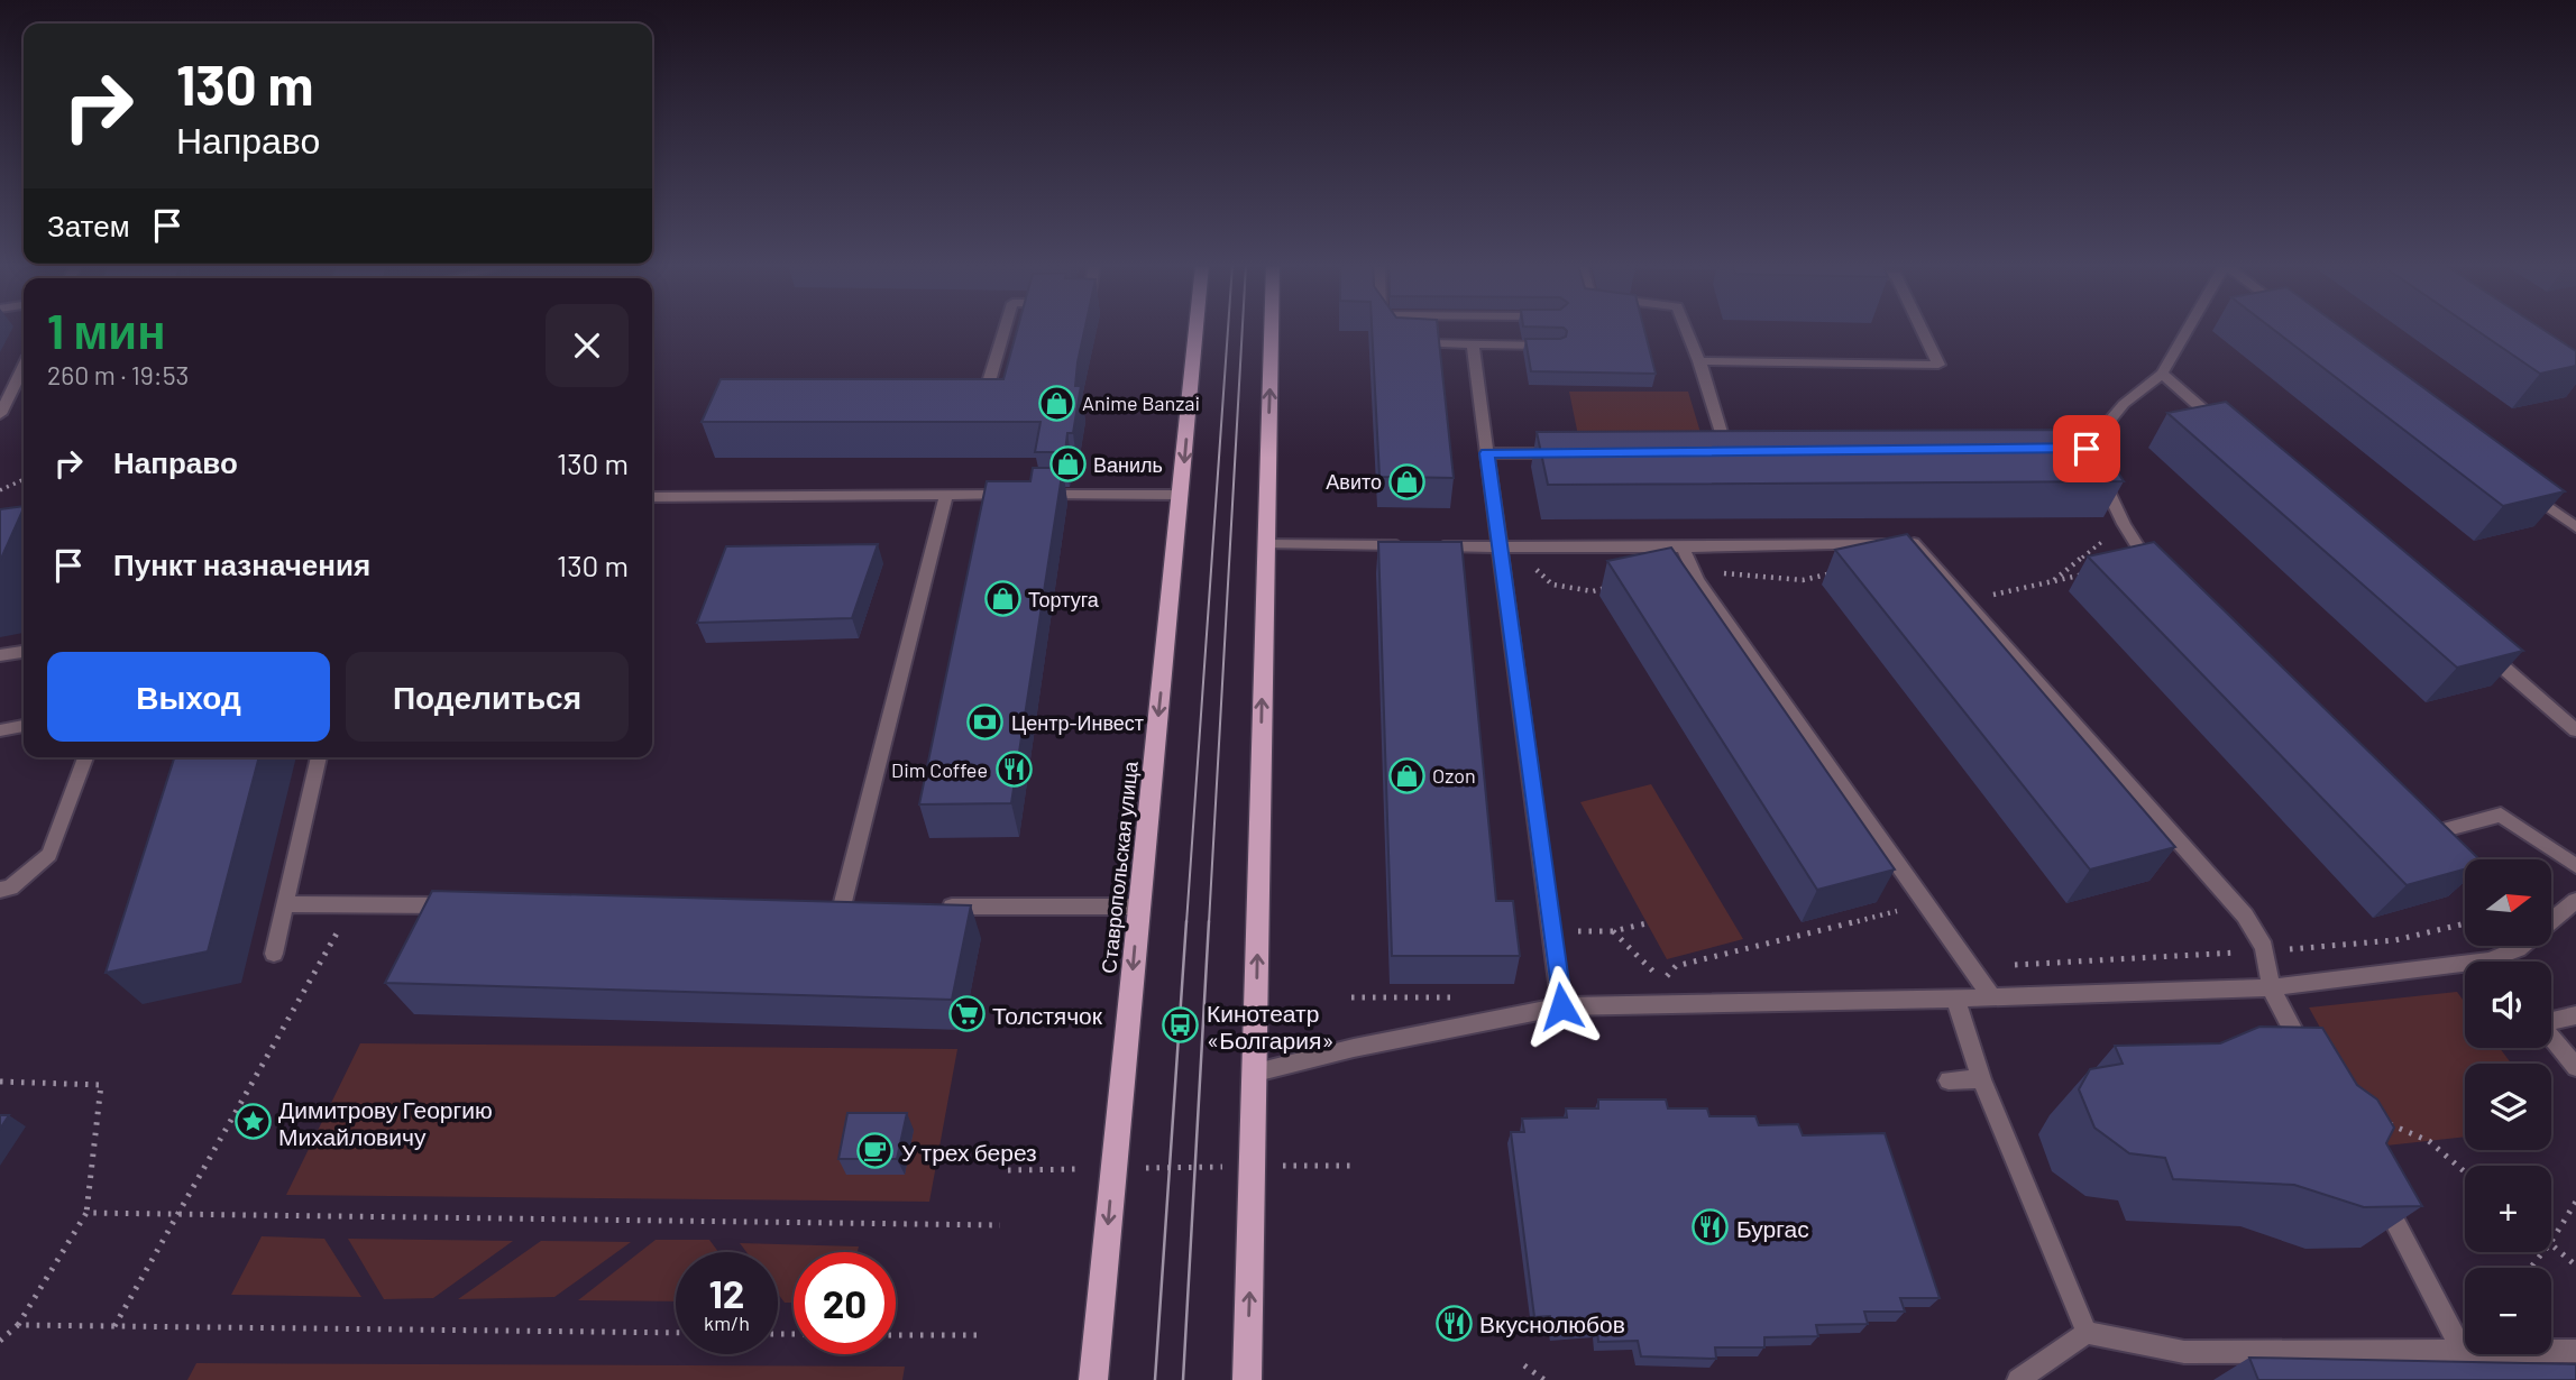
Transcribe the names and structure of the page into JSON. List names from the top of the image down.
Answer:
{
  "streets": {
    "main road": ["Ставропольская улица"]
  },
  "places": {
    "shop": [
      "Anime Banzai",
      "Ваниль",
      "Авито",
      "Тортуга",
      "Ozon"
    ],
    "bank": ["Центр-Инвест"],
    "restaurant": ["Dim Coffee", "Бургас", "Вкуснолюбов"],
    "supermarket": ["Толстячок"],
    "bus stop": ["Кинотеатр «Болгария»"],
    "place": ["Димитрову Георгию Михайловичу"],
    "cafe": ["У трех берез"]
  },
  "north": "right",
  "page": {
    "turn": ["130 m", "Направо"],
    "then": "Затем",
    "heading": ["1 мин", "260 m · 19:53"],
    "list": [
      {
        "name": "Направо",
        "value": "130 m"
      },
      {
        "name": "Пункт назначения",
        "value": "130 m"
      }
    ],
    "buttons": ["Выход", "Поделиться"],
    "map_buttons": ["+", "−"],
    "speed": "12 km/h",
    "limit": "20"
  }
}
